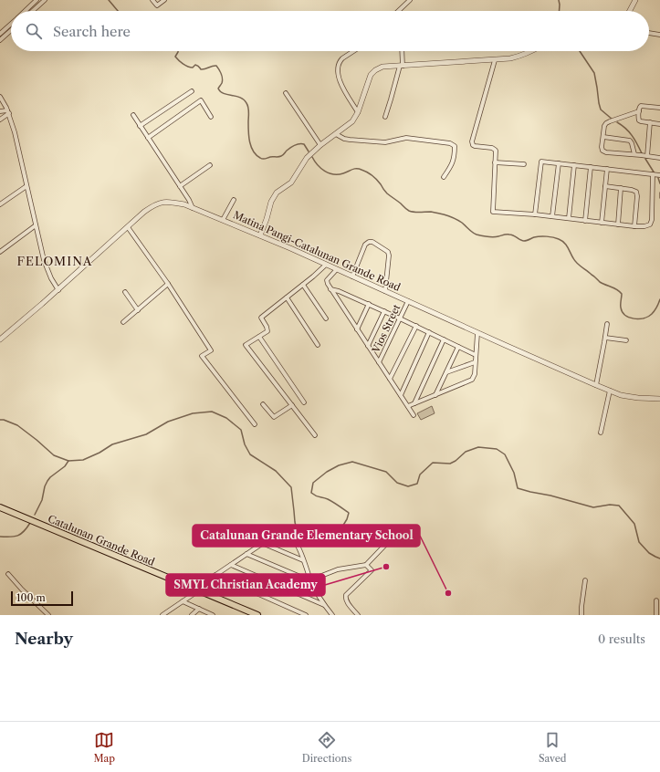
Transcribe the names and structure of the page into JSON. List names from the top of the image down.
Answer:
{
  "streets": {
    "main road": ["Catalunan Grande Road"],
    "street": ["Matina Pangi-Catalunan Grande Road", "Vios Street"]
  },
  "crossings": [
    ["Matina Pangi-Catalunan Grande Road", "Vios Street"]
  ],
  "districts": ["FELOMINA"],
  "places": ["SMYL Christian Academy", "Catalunan Grande Elementary School"],
  "scale_bar": "100 m",
  "page": {
    "search": "Search here",
    "scale": "100 m",
    "heading": ["Nearby", "0 results"],
    "nav": ["Map", "Directions", "Saved"]
  }
}
